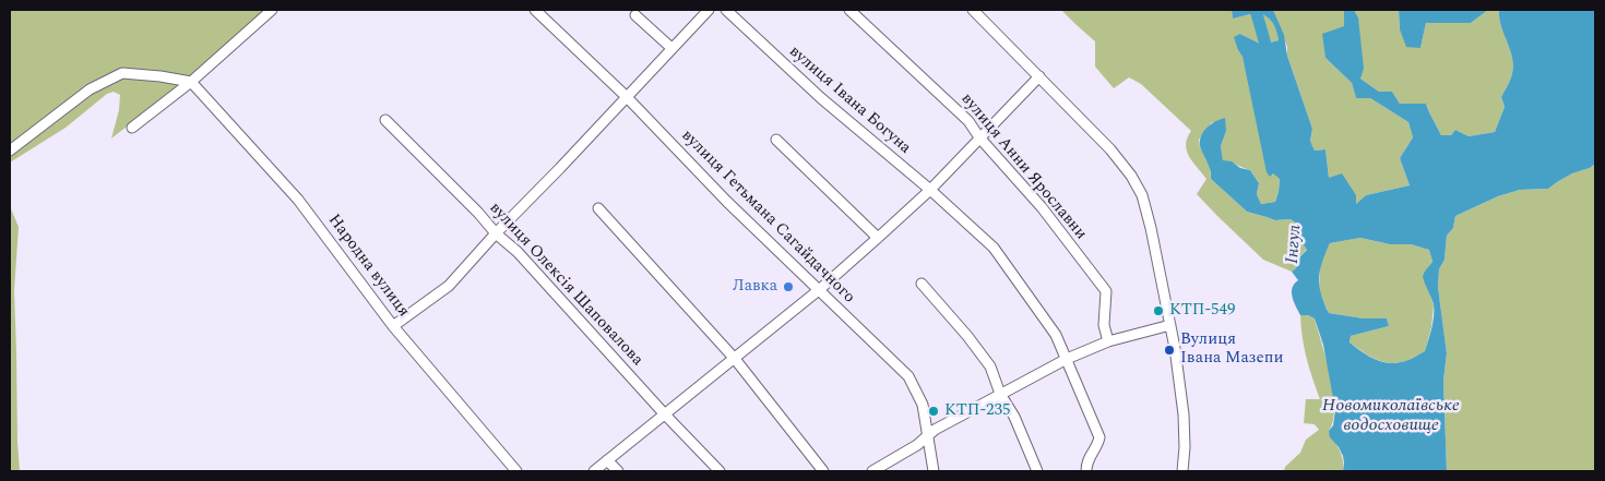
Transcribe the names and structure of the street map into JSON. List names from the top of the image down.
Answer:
{
  "streets": {
    "street": [
      "вулиця Івана Богуна",
      "вулиця Анни Ярославни",
      "вулиця Гетьмана Сагайдачного",
      "Народна вулиця",
      "вулиця Олексія Шаповалова"
    ]
  },
  "water": ["Інгул", "Новомиколаївське водосховище"],
  "places": [
    "Лавка",
    "КТП-549",
    "Вулиця Івана Мазепи",
    "КТП-235"
  ]
}
